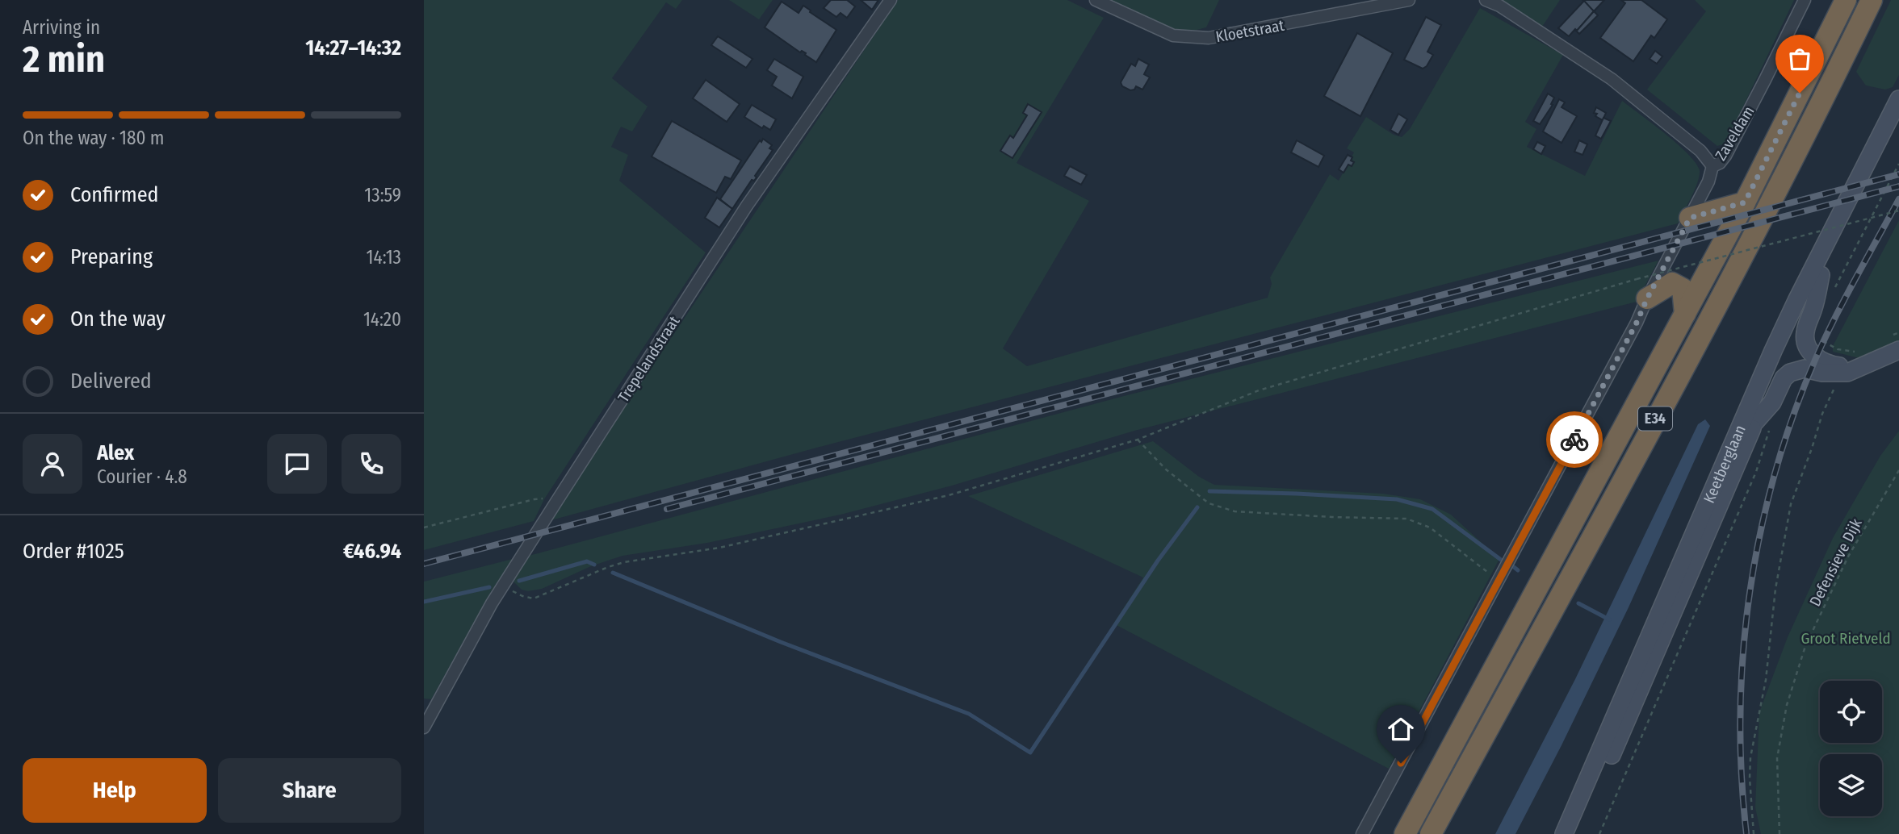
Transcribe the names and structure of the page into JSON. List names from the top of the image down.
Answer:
{
  "streets": {
    "highway": ["E34"],
    "main road": ["Keetberglaan"],
    "street": ["Kloetstraat", "Zaveldam", "Trepelandstraat"],
    "path": ["Defensieve Dijk"]
  },
  "parks": ["Groot Rietveld"],
  "page": {
    "heading": ["2 min", "Arriving in", "14:27–14:32"],
    "panel": [
      "Alex",
      "Courier · 4.8",
      "Order #1025",
      "€46.94"
    ],
    "bar": "On the way · 180 m",
    "list": [
      ["Confirmed", "13:59"],
      ["Preparing", "14:13"],
      ["On the way", "14:20"],
      "Delivered"
    ],
    "buttons": ["Help", "Share"]
  }
}
